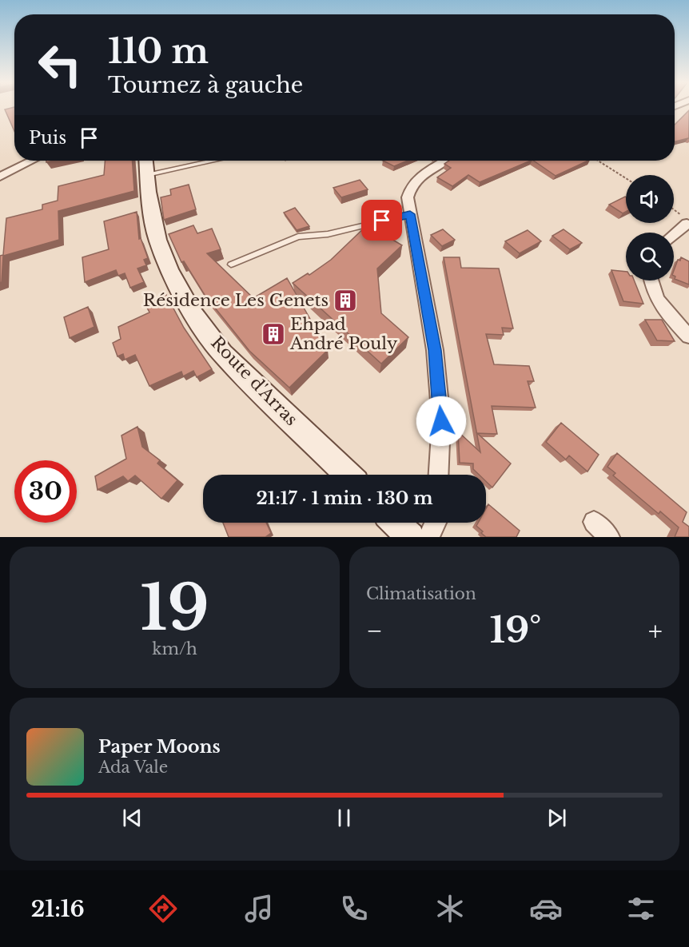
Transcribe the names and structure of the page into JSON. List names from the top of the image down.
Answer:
{
  "streets": {
    "main road": ["Route d'Arras"]
  },
  "places": {
    "building": ["Résidence Les Genets", "Ehpad André Pouly"]
  },
  "page": {
    "turn": ["110 m", "Tournez à gauche"],
    "then": "Puis",
    "limit": "30",
    "trip": "21:17 · 1 min · 130 m",
    "tile": [
      ["19", "km/h"],
      "Climatisation"
    ],
    "heat": ["−", "19°", "+"],
    "song": ["Paper Moons", "Ada Vale"],
    "tabs": "21:16"
  }
}
